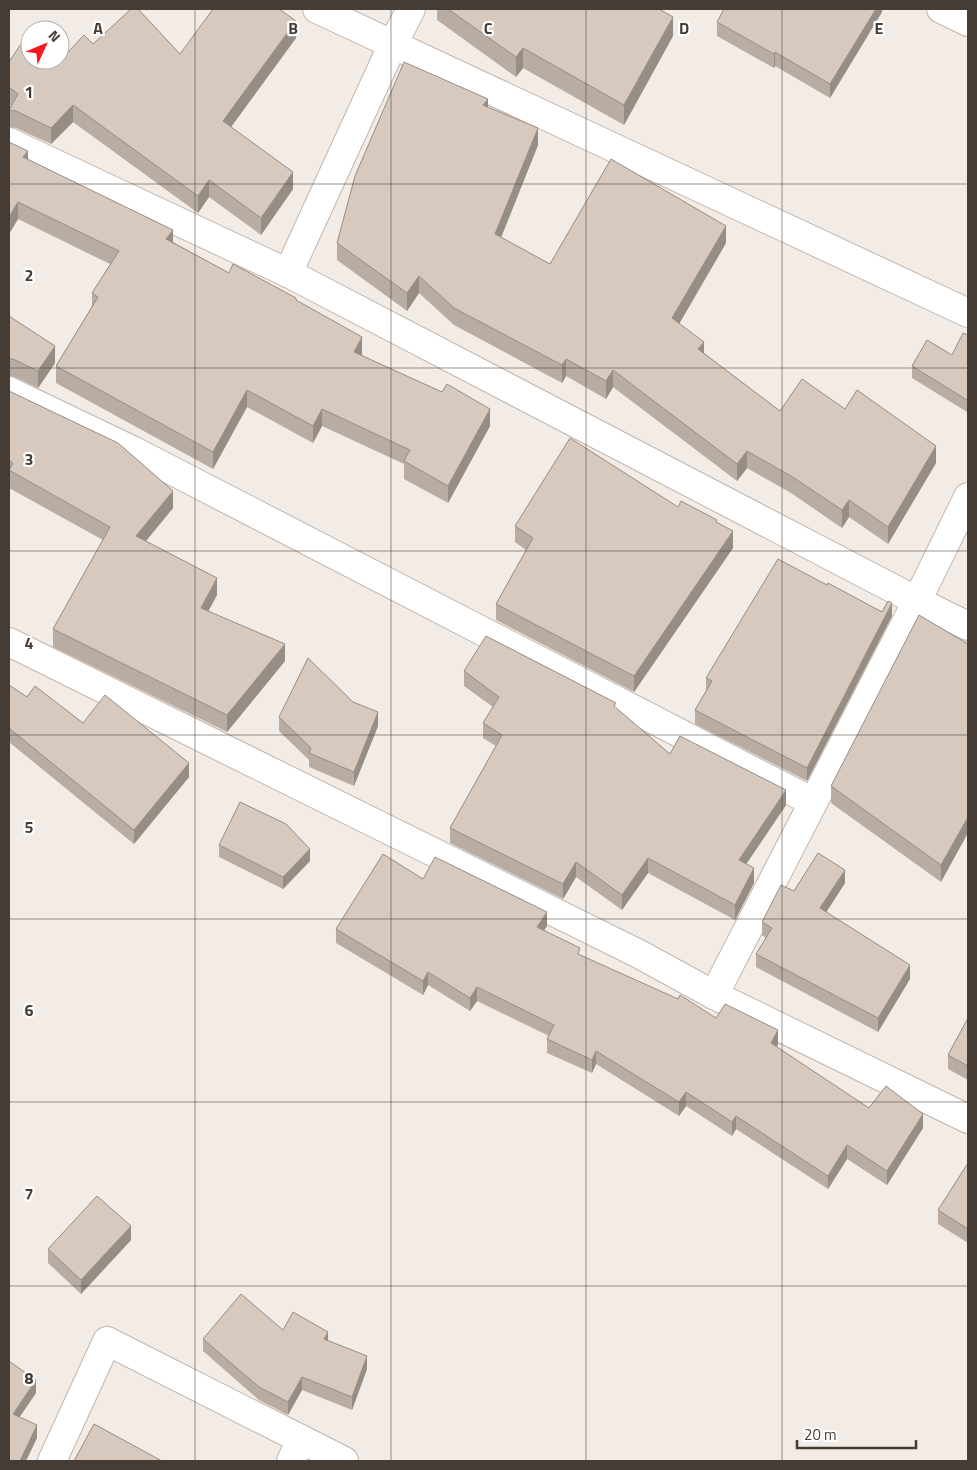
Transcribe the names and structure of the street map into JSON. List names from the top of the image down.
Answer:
{
  "scale_bar": "20 m",
  "north": "top right",
  "grid": {
    "columns": [
      "A",
      "B",
      "C",
      "D",
      "E"
    ],
    "rows": [
      "1",
      "2",
      "3",
      "4",
      "5",
      "6",
      "7",
      "8"
    ]
  }
}
